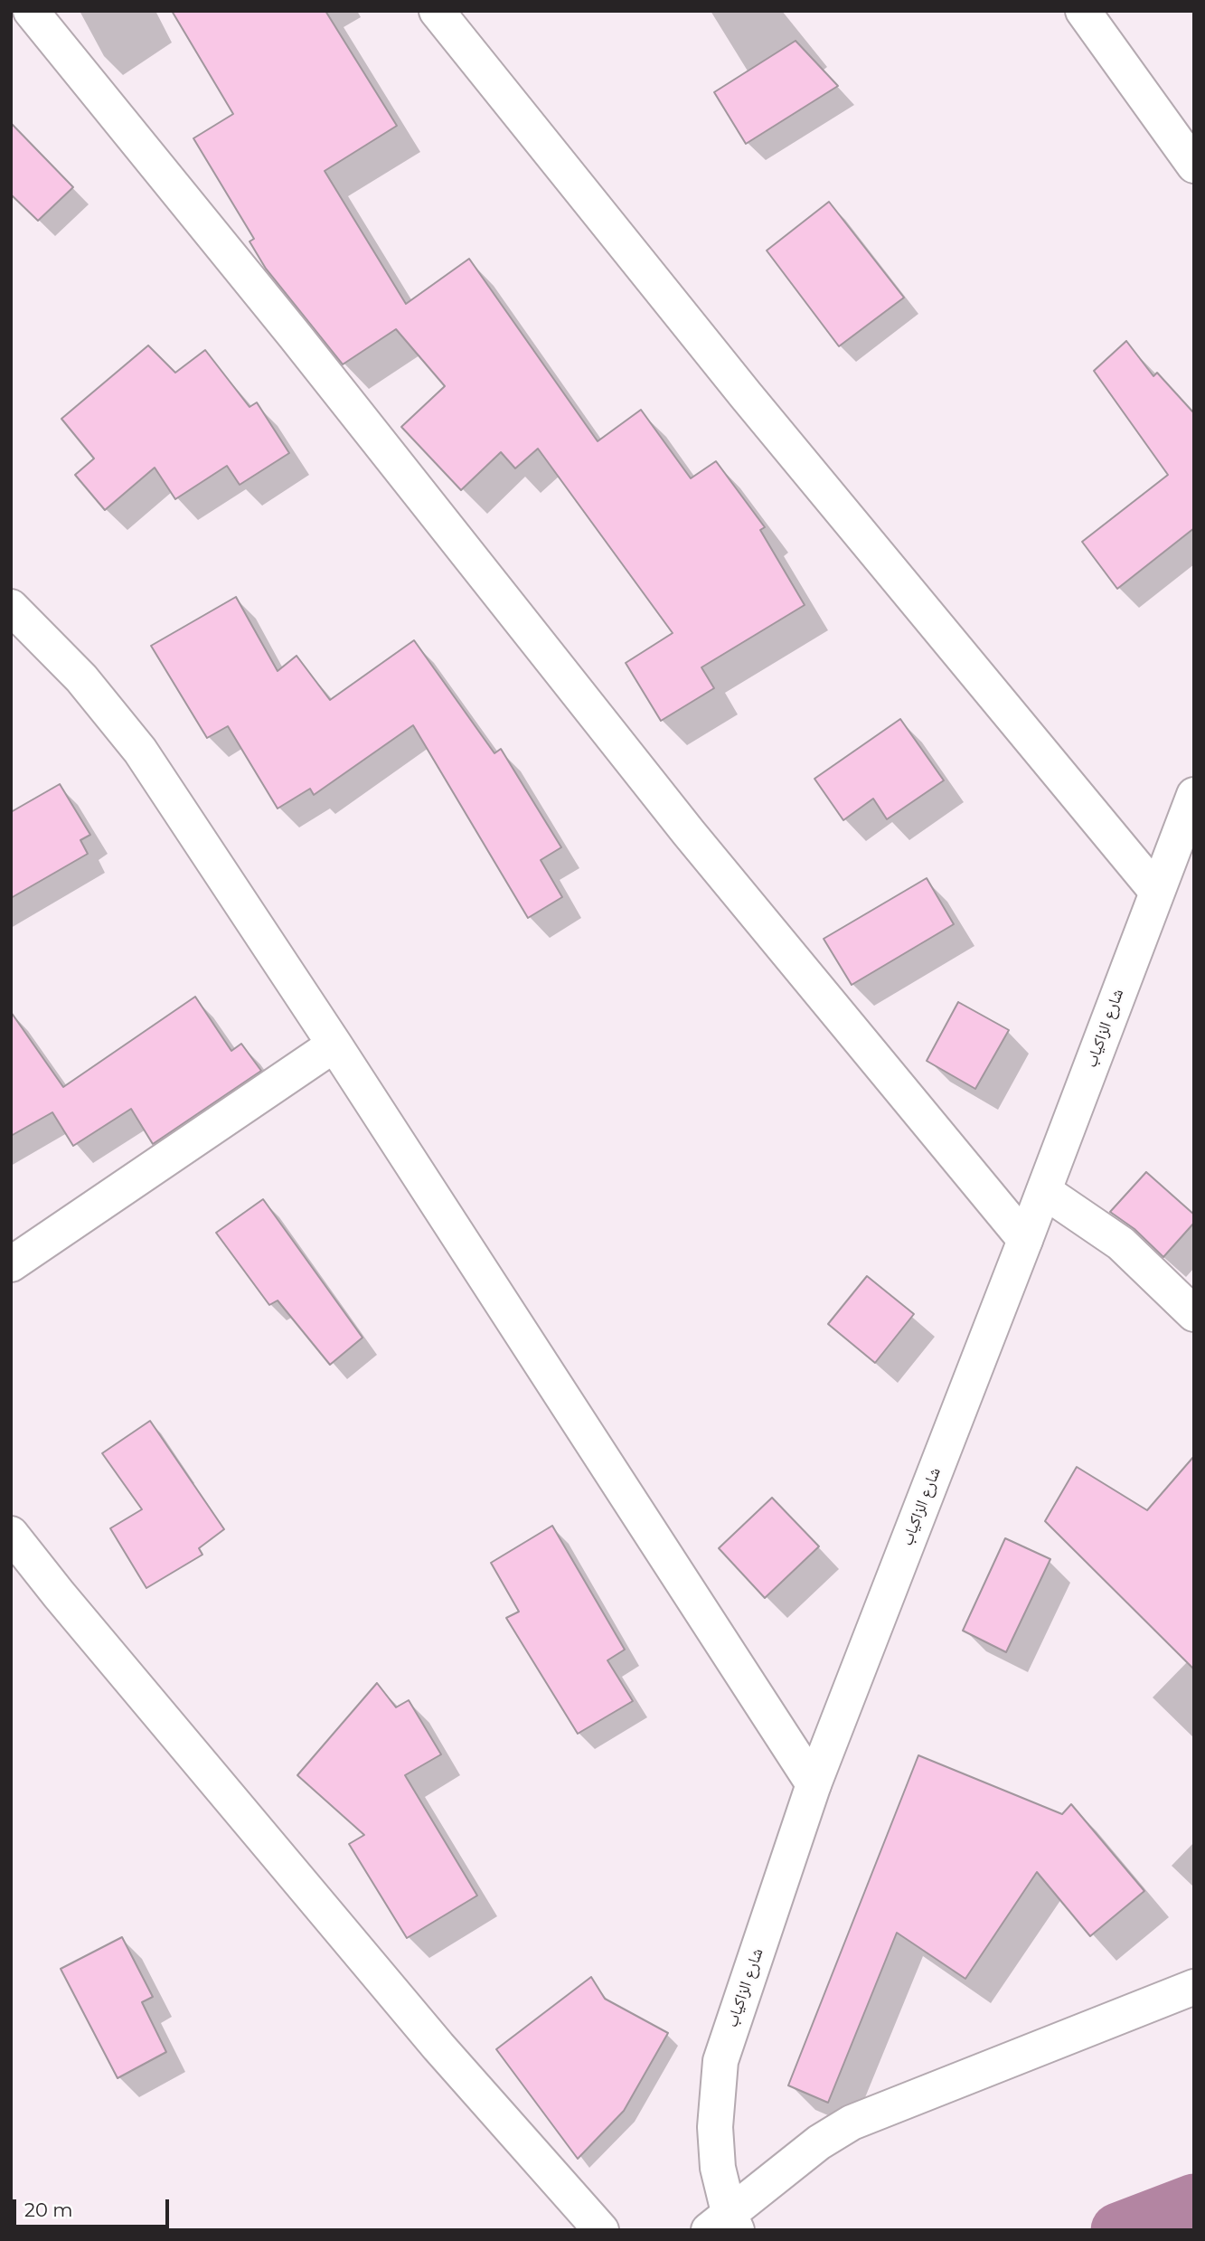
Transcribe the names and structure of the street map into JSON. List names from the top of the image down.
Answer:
{
  "streets": {
    "street": ["شارع الزاكياب"]
  },
  "scale_bar": "20 m"
}
